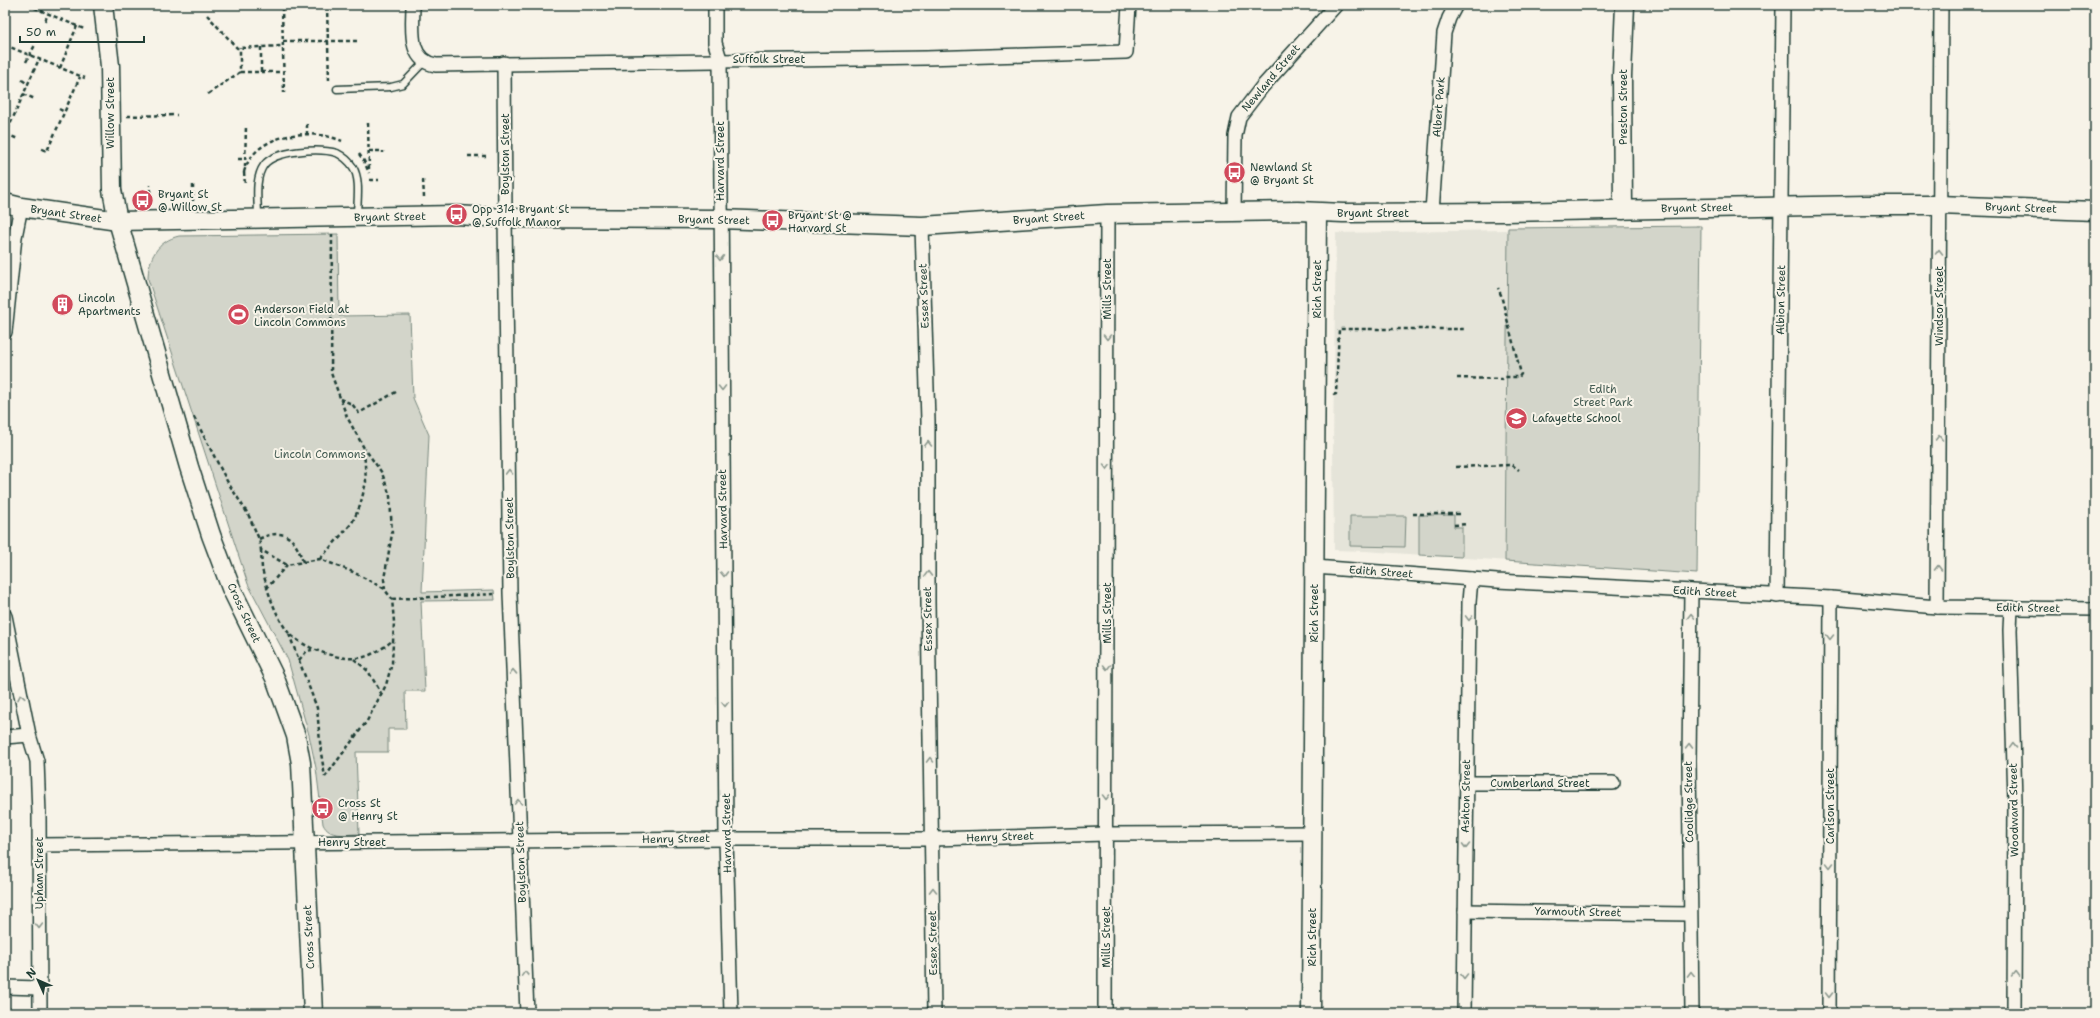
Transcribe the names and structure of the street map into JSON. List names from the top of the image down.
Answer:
{
  "streets": {
    "main road": [
      "Preston Street",
      "Willow Street",
      "Bryant Street",
      "Rich Street",
      "Cross Street"
    ],
    "street": [
      "Suffolk Street",
      "Newland Street",
      "Albert Park",
      "Boylston Street",
      "Harvard Street",
      "Mills Street",
      "Essex Street",
      "Albion Street",
      "Windsor Street",
      "Edith Street",
      "Cumberland Street",
      "Ashton Street",
      "Coolidge Street",
      "Carlson Street",
      "Woodward Street",
      "Henry Street",
      "Upham Street",
      "Yarmouth Street"
    ]
  },
  "crossings": [
    ["Suffolk Street", "Boylston Street"],
    ["Suffolk Street", "Harvard Street"],
    ["Newland Street", "Bryant Street"],
    ["Albert Park", "Bryant Street"],
    ["Preston Street", "Bryant Street"],
    ["Willow Street", "Bryant Street"],
    ["Willow Street", "Cross Street"],
    ["Boylston Street", "Bryant Street"],
    ["Boylston Street", "Henry Street"],
    ["Harvard Street", "Bryant Street"],
    ["Harvard Street", "Henry Street"],
    ["Bryant Street", "Mills Street"],
    ["Bryant Street", "Rich Street"],
    ["Bryant Street", "Essex Street"],
    ["Bryant Street", "Albion Street"],
    ["Bryant Street", "Windsor Street"],
    ["Bryant Street", "Cross Street"],
    ["Mills Street", "Henry Street"],
    ["Rich Street", "Edith Street"],
    ["Rich Street", "Henry Street"],
    ["Essex Street", "Henry Street"],
    ["Albion Street", "Edith Street"],
    ["Windsor Street", "Edith Street"],
    ["Edith Street", "Ashton Street"],
    ["Edith Street", "Coolidge Street"],
    ["Edith Street", "Carlson Street"],
    ["Edith Street", "Woodward Street"],
    ["Cross Street", "Henry Street"],
    ["Cumberland Street", "Ashton Street"],
    ["Ashton Street", "Yarmouth Street"],
    ["Coolidge Street", "Yarmouth Street"],
    ["Henry Street", "Upham Street"]
  ],
  "one_way": [
    "Boylston Street",
    "Harvard Street",
    "Mills Street",
    "Essex Street",
    "Windsor Street",
    "Ashton Street",
    "Coolidge Street",
    "Carlson Street",
    "Woodward Street"
  ],
  "parks": ["Edith Street Park", "Lincoln Commons"],
  "places": {
    "bus stop": [
      "Newland St @ Bryant St",
      "Bryant St @ Willow St",
      "Opp 314 Bryant St @ Suffolk Manor",
      "Bryant St @ Harvard St",
      "Cross St @ Henry St"
    ],
    "building": ["Lincoln Apartments"],
    "sports": ["Anderson Field at Lincoln Commons"],
    "school or university": ["Lafayette School"]
  },
  "scale_bar": "50 m",
  "north": "top left"
}
